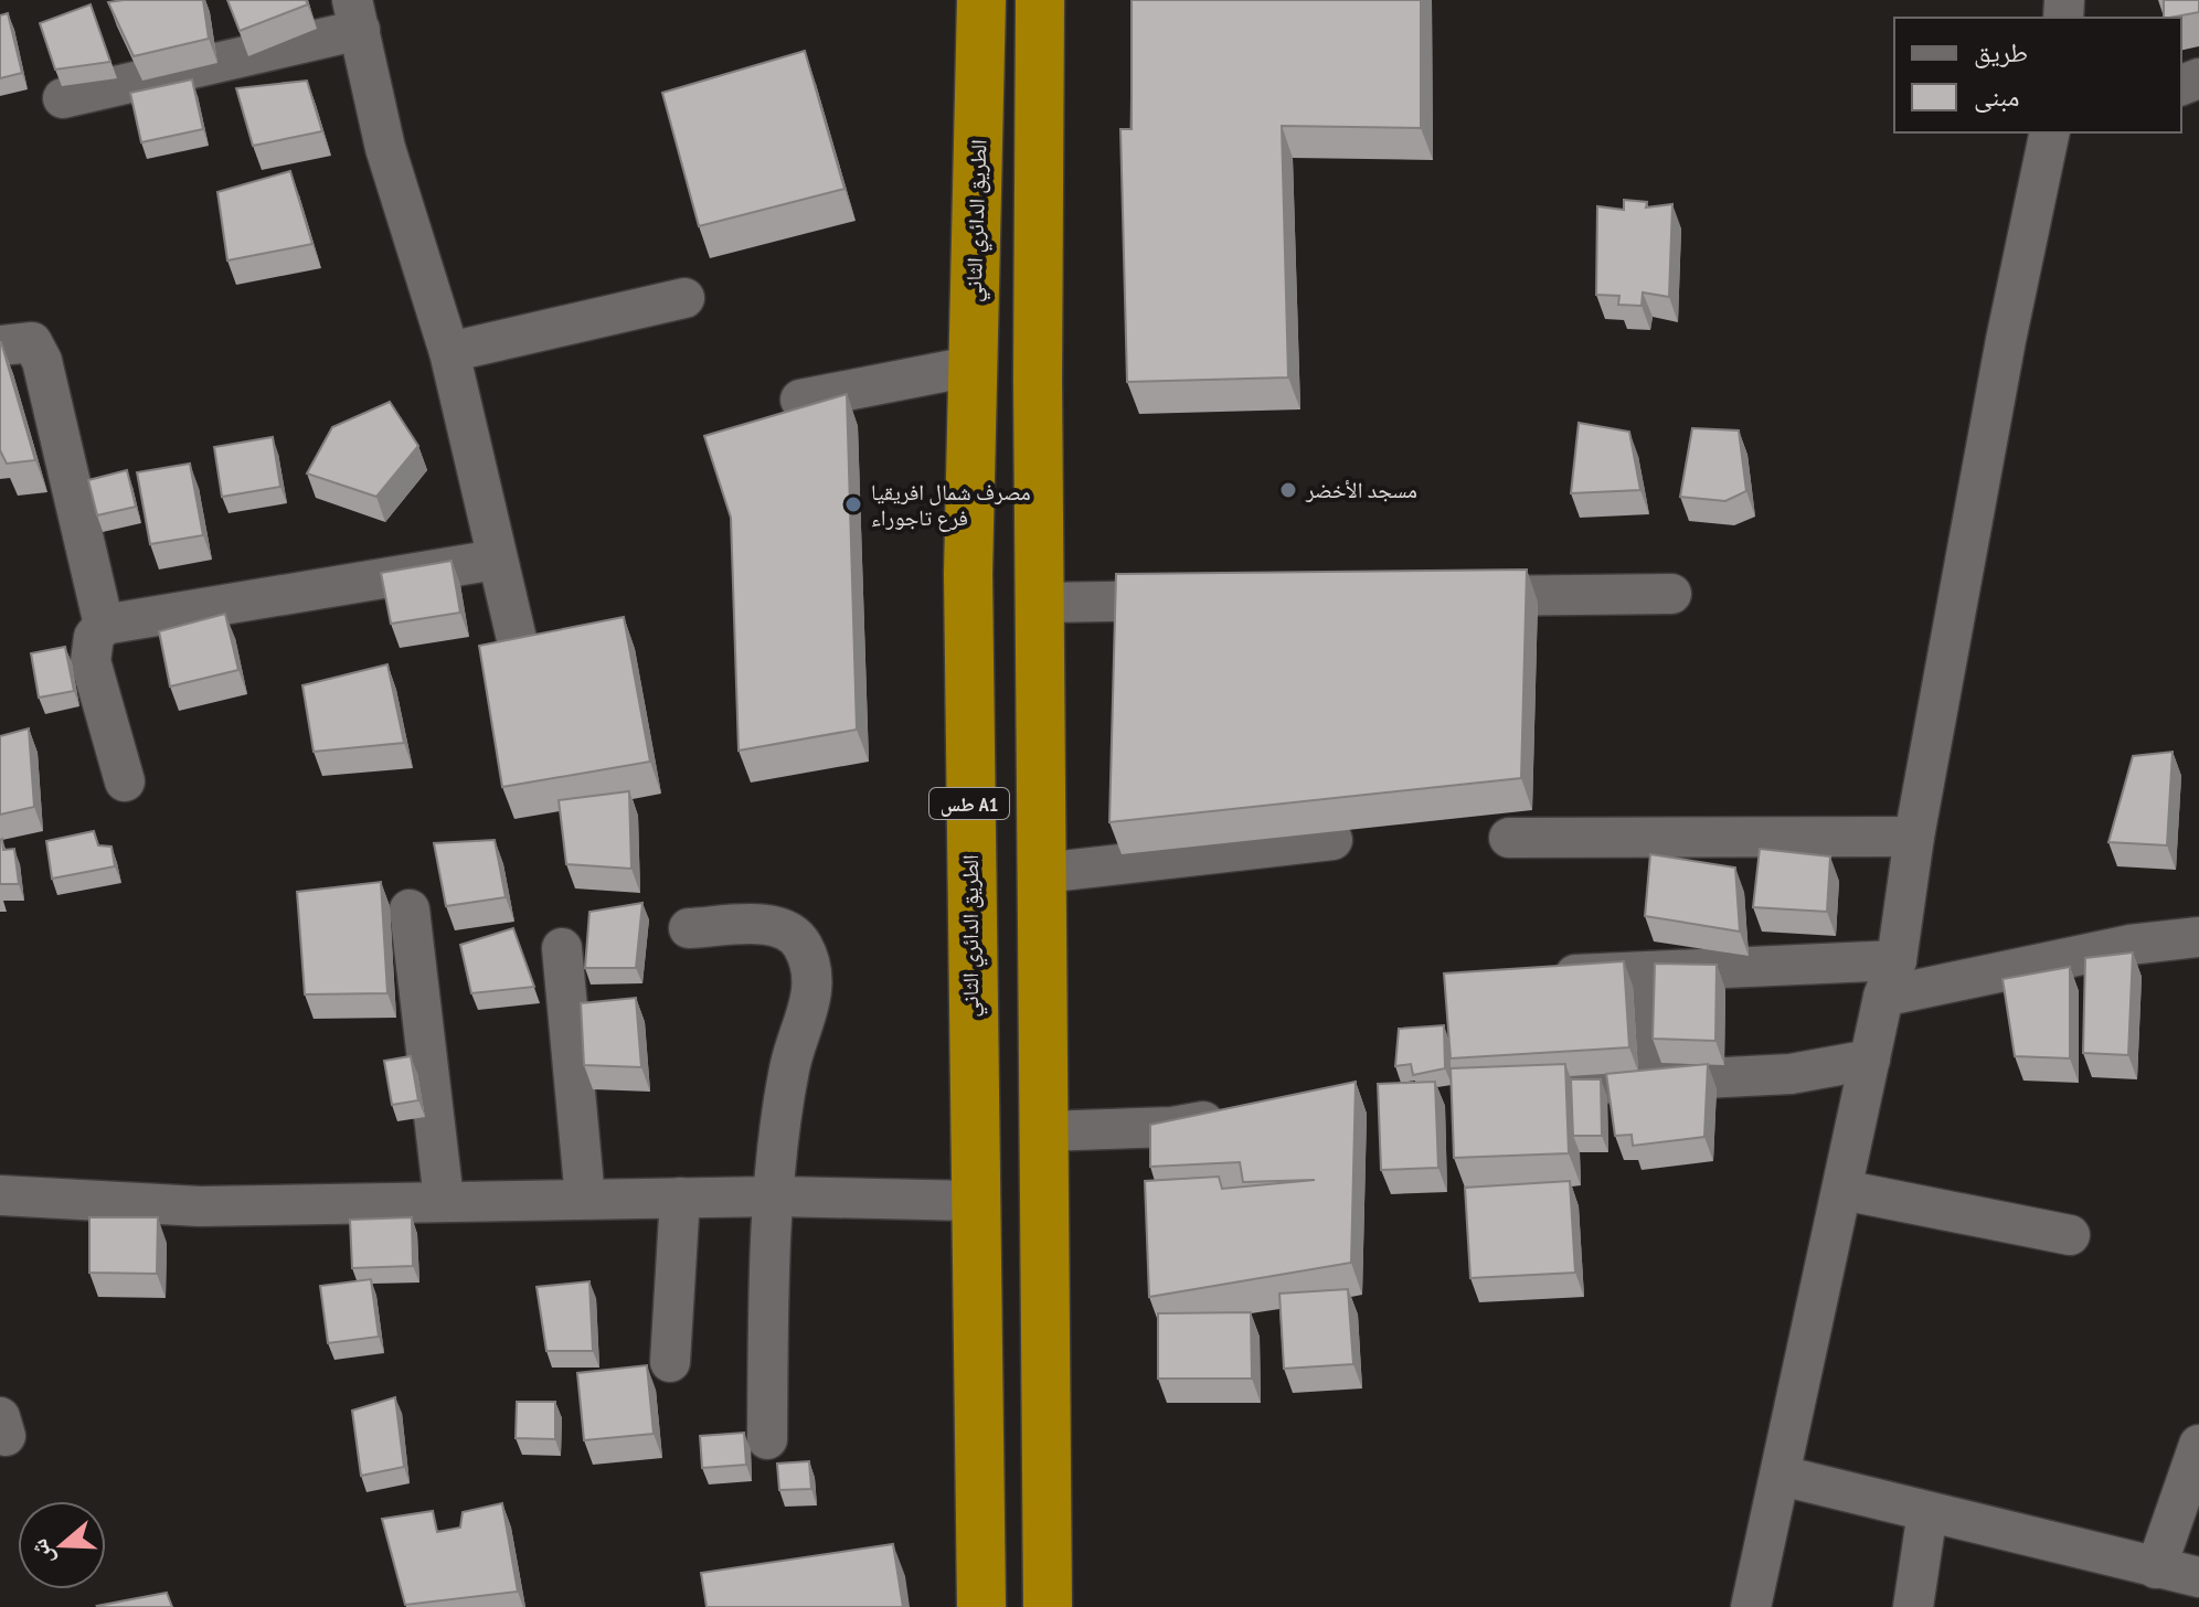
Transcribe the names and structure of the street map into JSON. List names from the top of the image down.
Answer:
{
  "streets": {
    "highway": ["الطريق الدائري الثاني", "طس A1"]
  },
  "places": ["مسجد الأخضر", "مصرف شمال افريقيا فرع تاجوراء"],
  "legend": ["طريق", "مبنى"],
  "north": "left"
}
